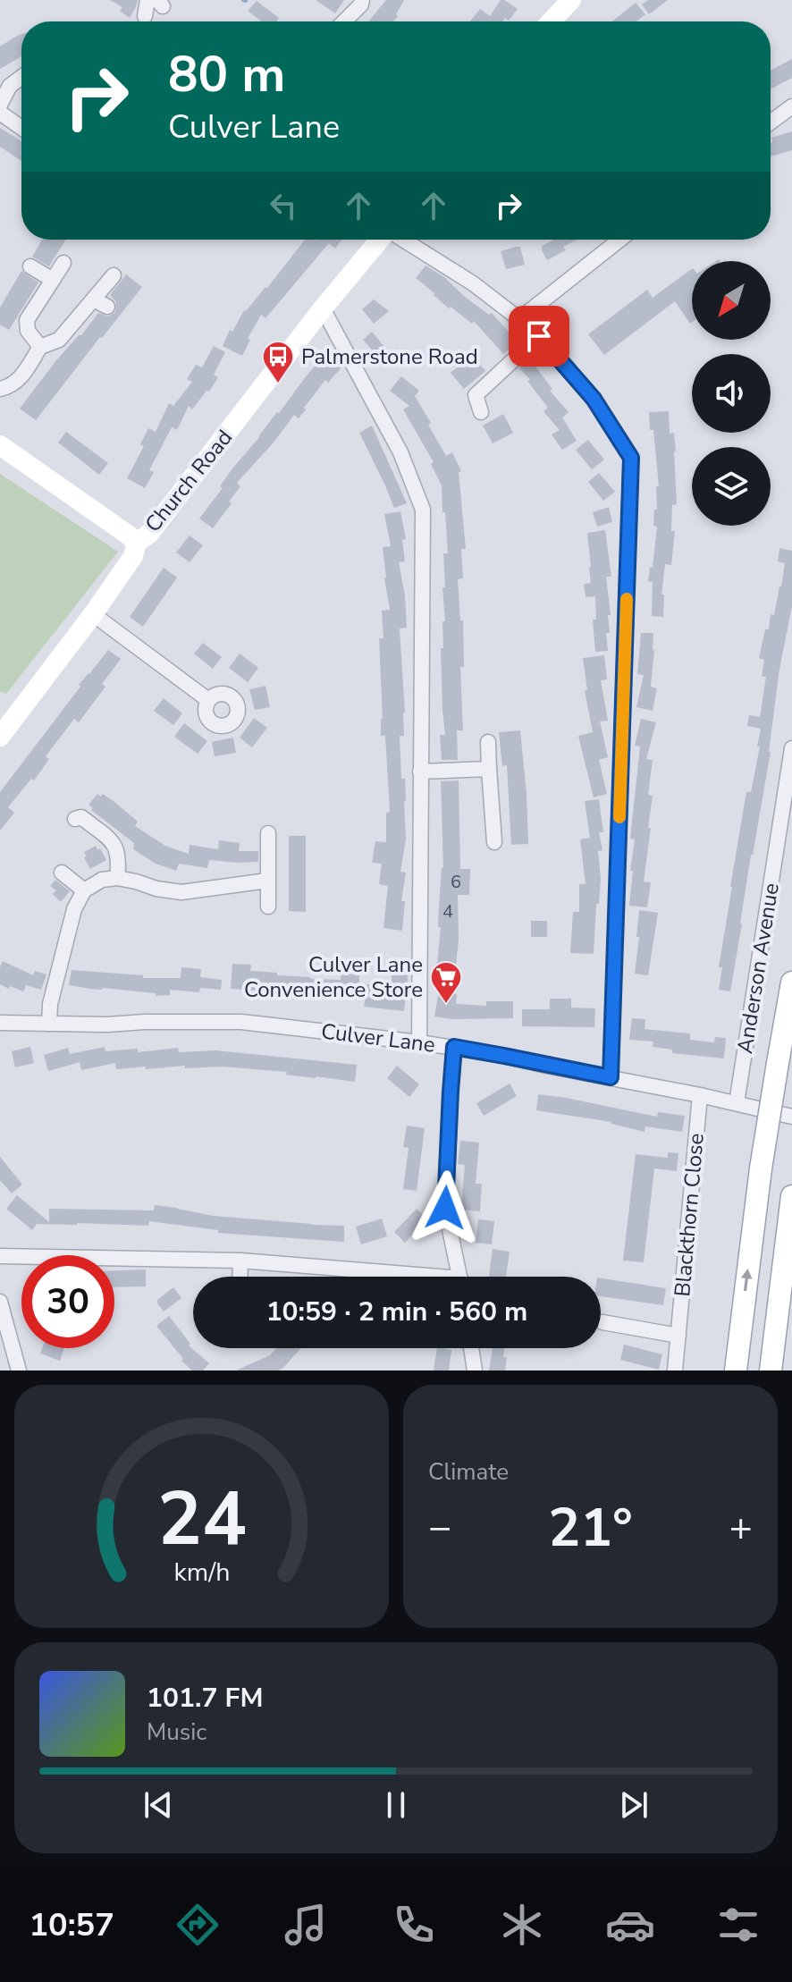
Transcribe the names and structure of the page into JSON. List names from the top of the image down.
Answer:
{
  "streets": {
    "main road": ["Church Road"],
    "street": ["Anderson Avenue", "Culver Lane", "Blackthorn Close"]
  },
  "crossings": [
    ["Anderson Avenue", "Culver Lane"],
    ["Culver Lane", "Blackthorn Close"]
  ],
  "places": {
    "bus stop": ["Palmerstone Road"],
    "supermarket": ["Culver Lane Convenience Store"]
  },
  "house_numbers": ["6", "4"],
  "north": "bottom left",
  "page": {
    "turn": ["80 m", "Culver Lane"],
    "limit": "30",
    "trip": "10:59 · 2 min · 560 m",
    "tile": "Climate",
    "heat": ["−", "21°", "+"],
    "song": ["101.7 FM", "Music"],
    "tabs": "10:57",
    "gauge": ["24", "km/h"]
  }
}
